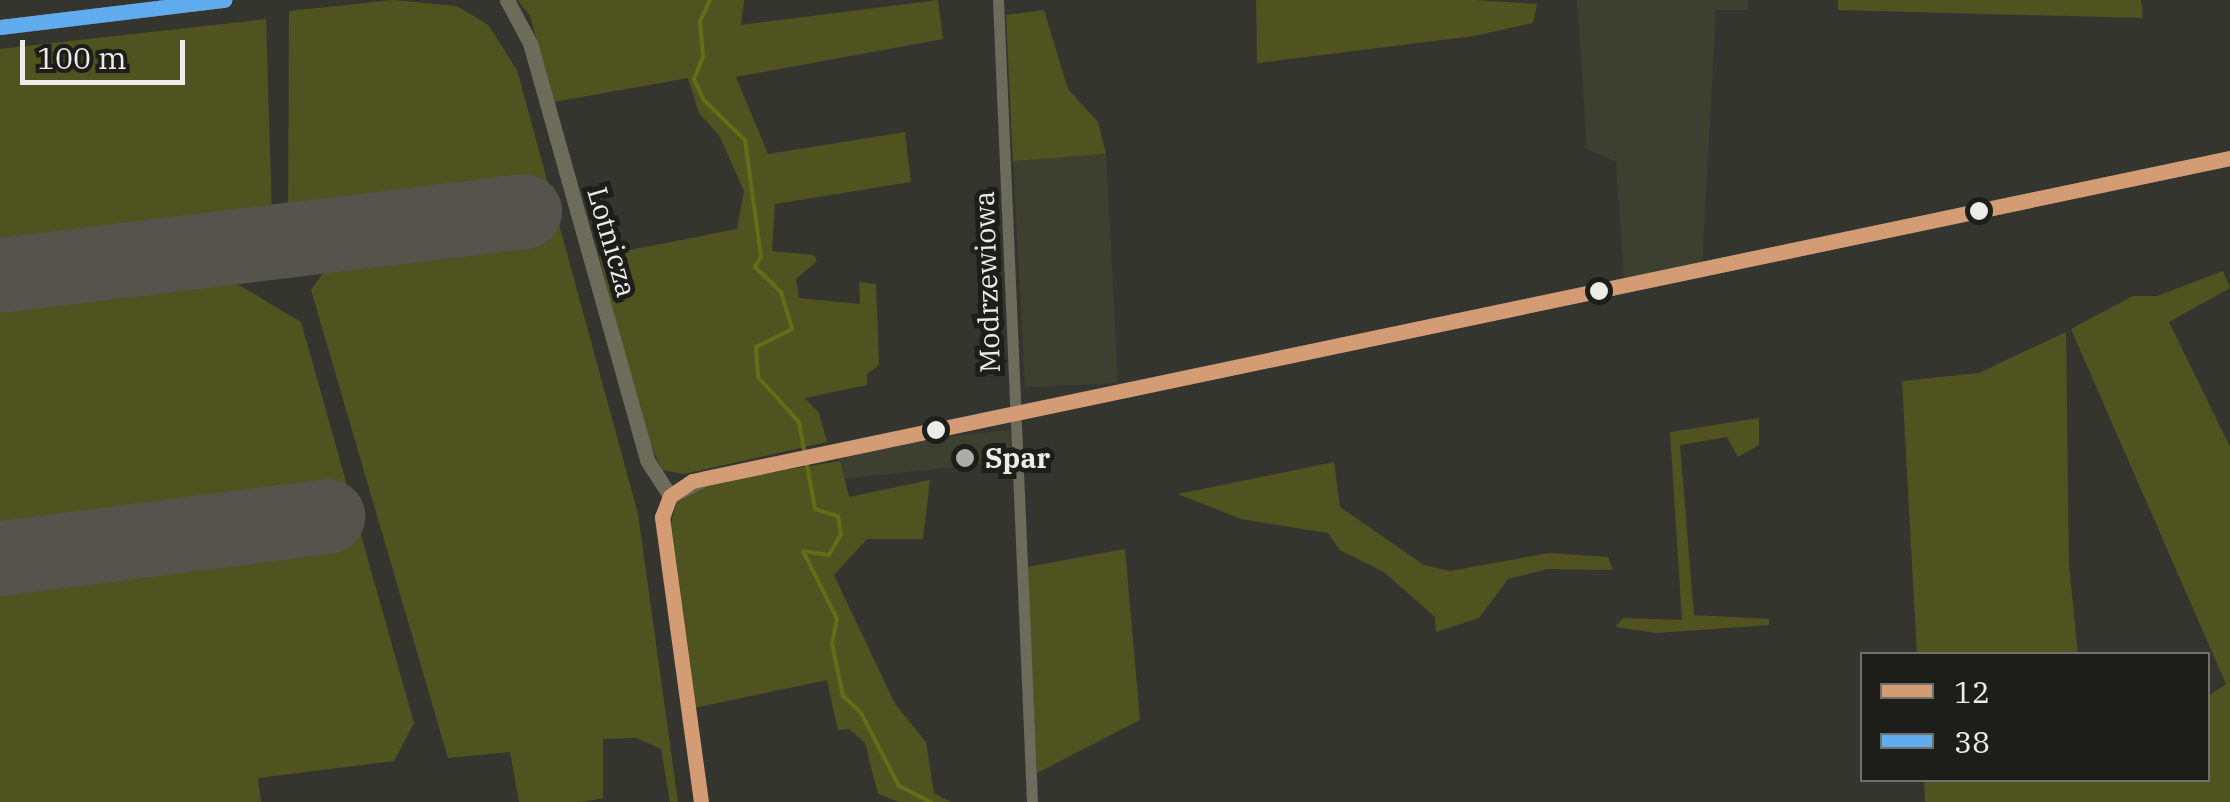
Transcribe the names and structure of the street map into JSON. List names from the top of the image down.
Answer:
{
  "streets": {
    "main road": ["Lotnicza"],
    "street": ["Modrzewiowa"]
  },
  "places": ["Spar"],
  "lines": ["transit line 38", "transit line 12"],
  "legend": ["12", "38"],
  "scale_bar": "100 m"
}
